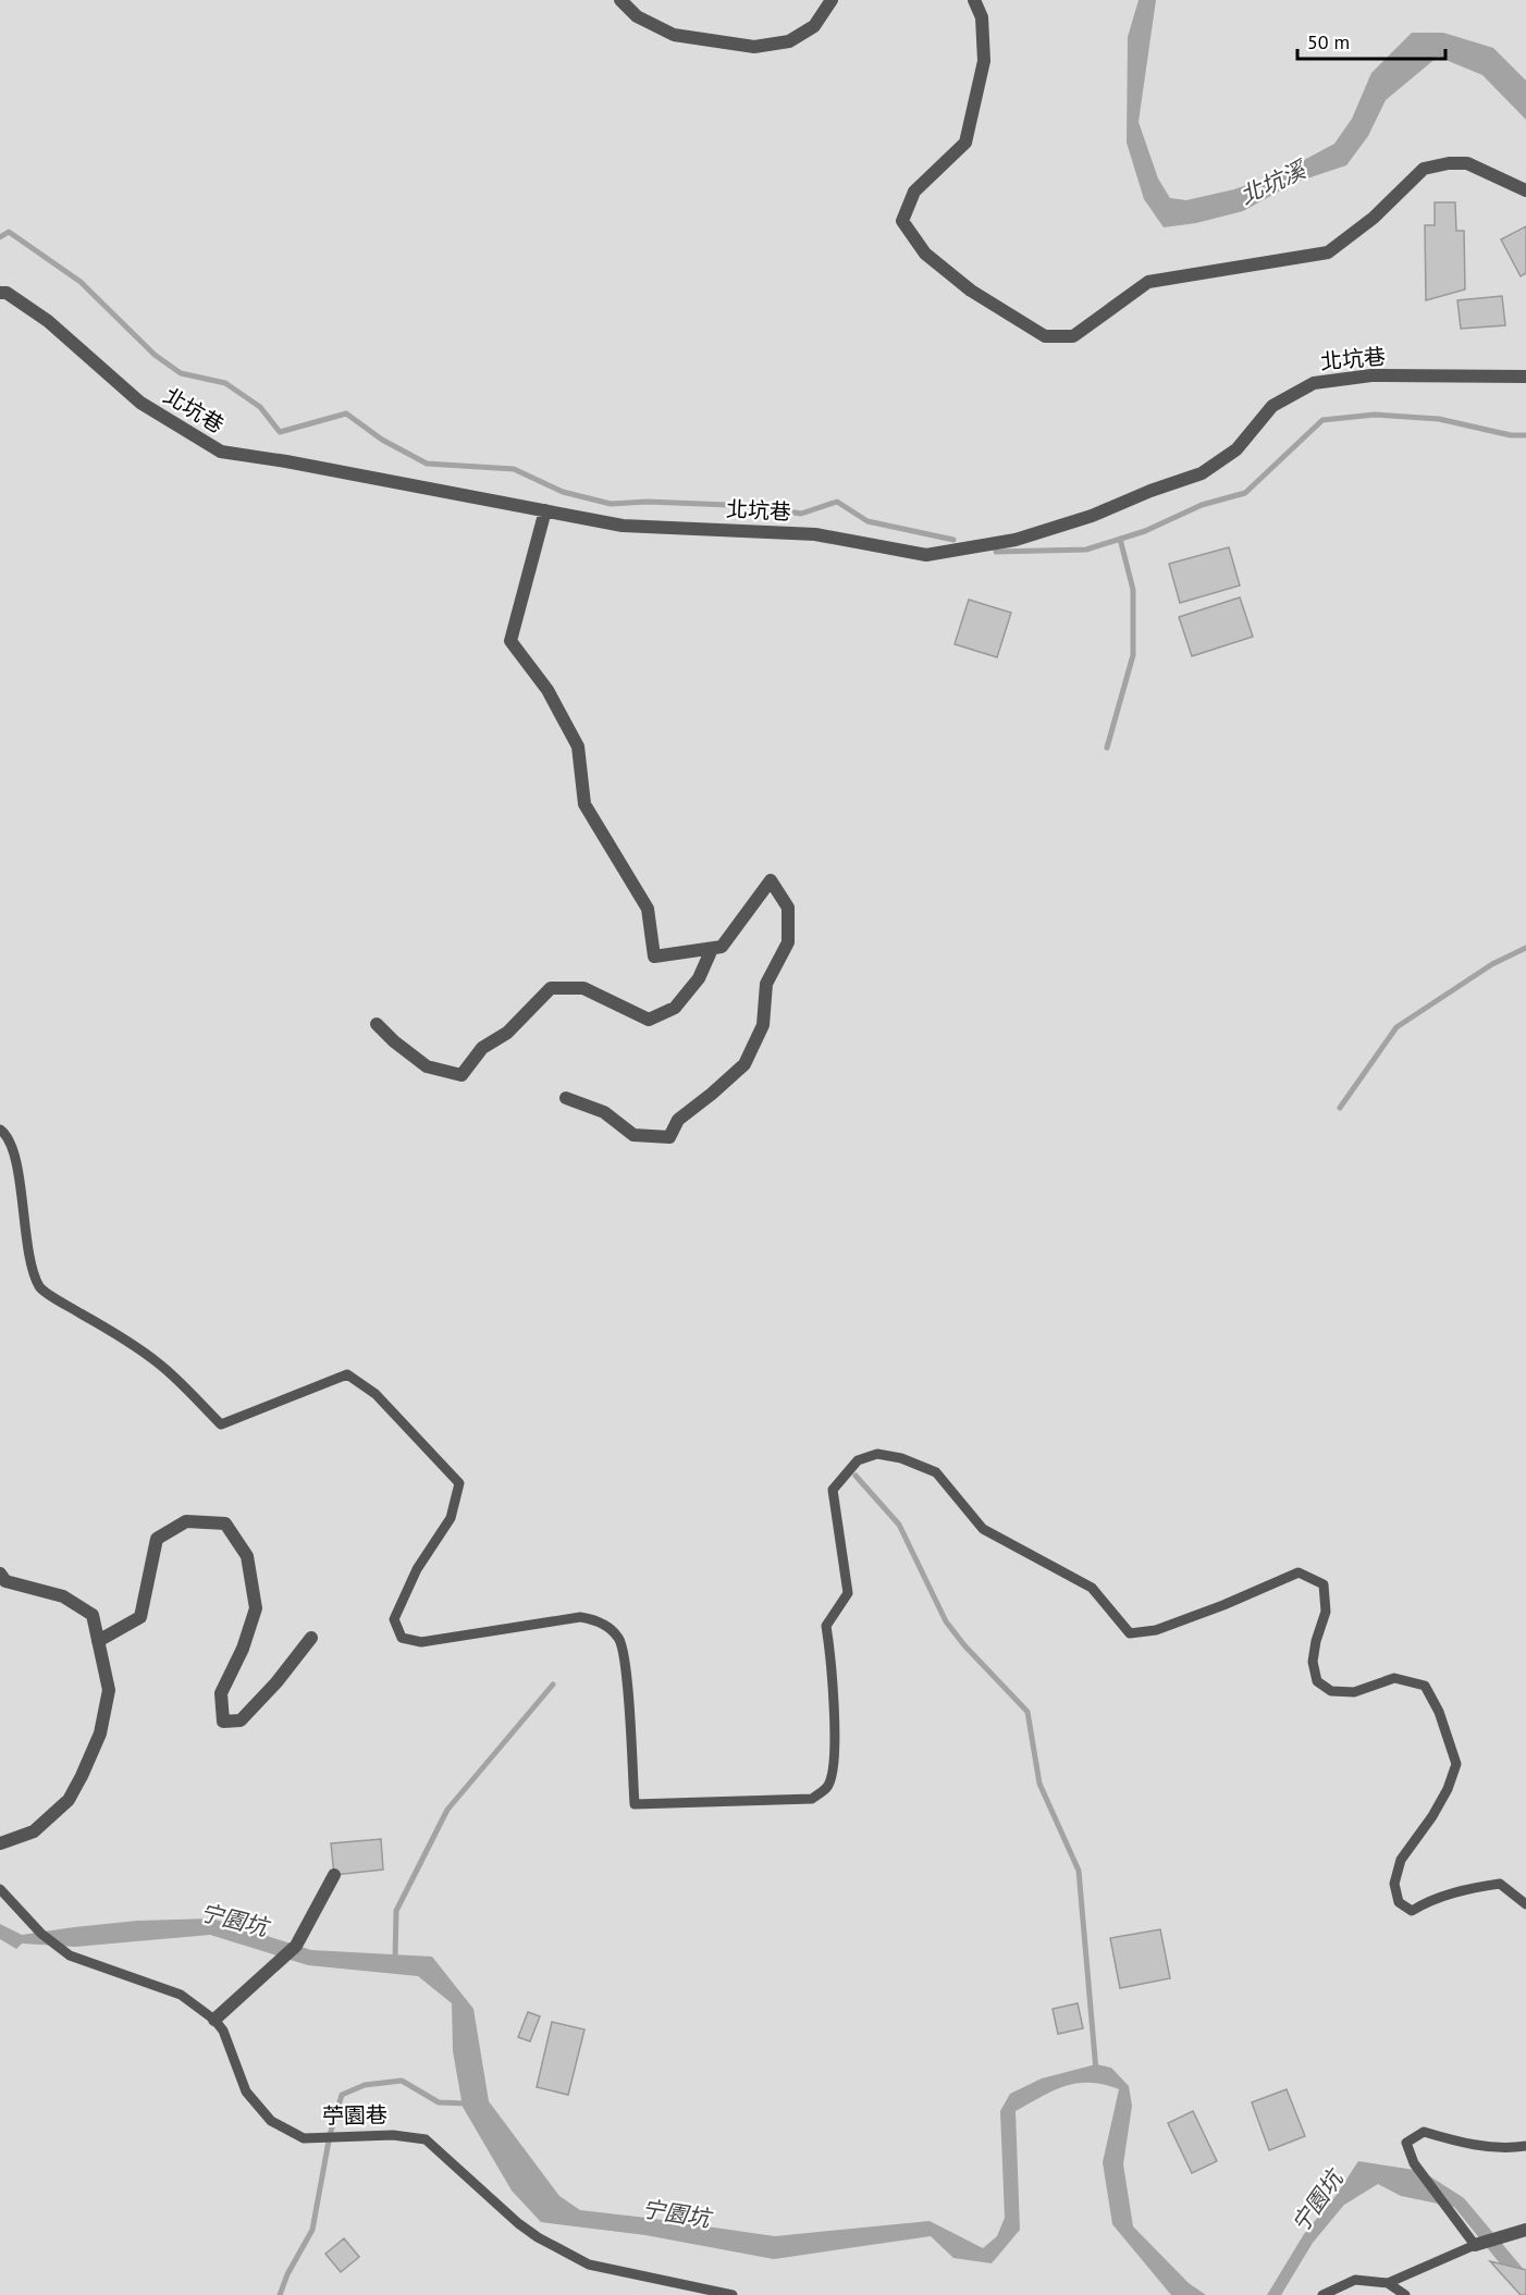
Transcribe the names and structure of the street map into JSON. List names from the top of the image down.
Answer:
{
  "streets": {
    "street": ["北坑巷"],
    "lane": ["苧園巷"]
  },
  "water": ["北坑溪", "宁園坑"],
  "scale_bar": "50 m"
}
